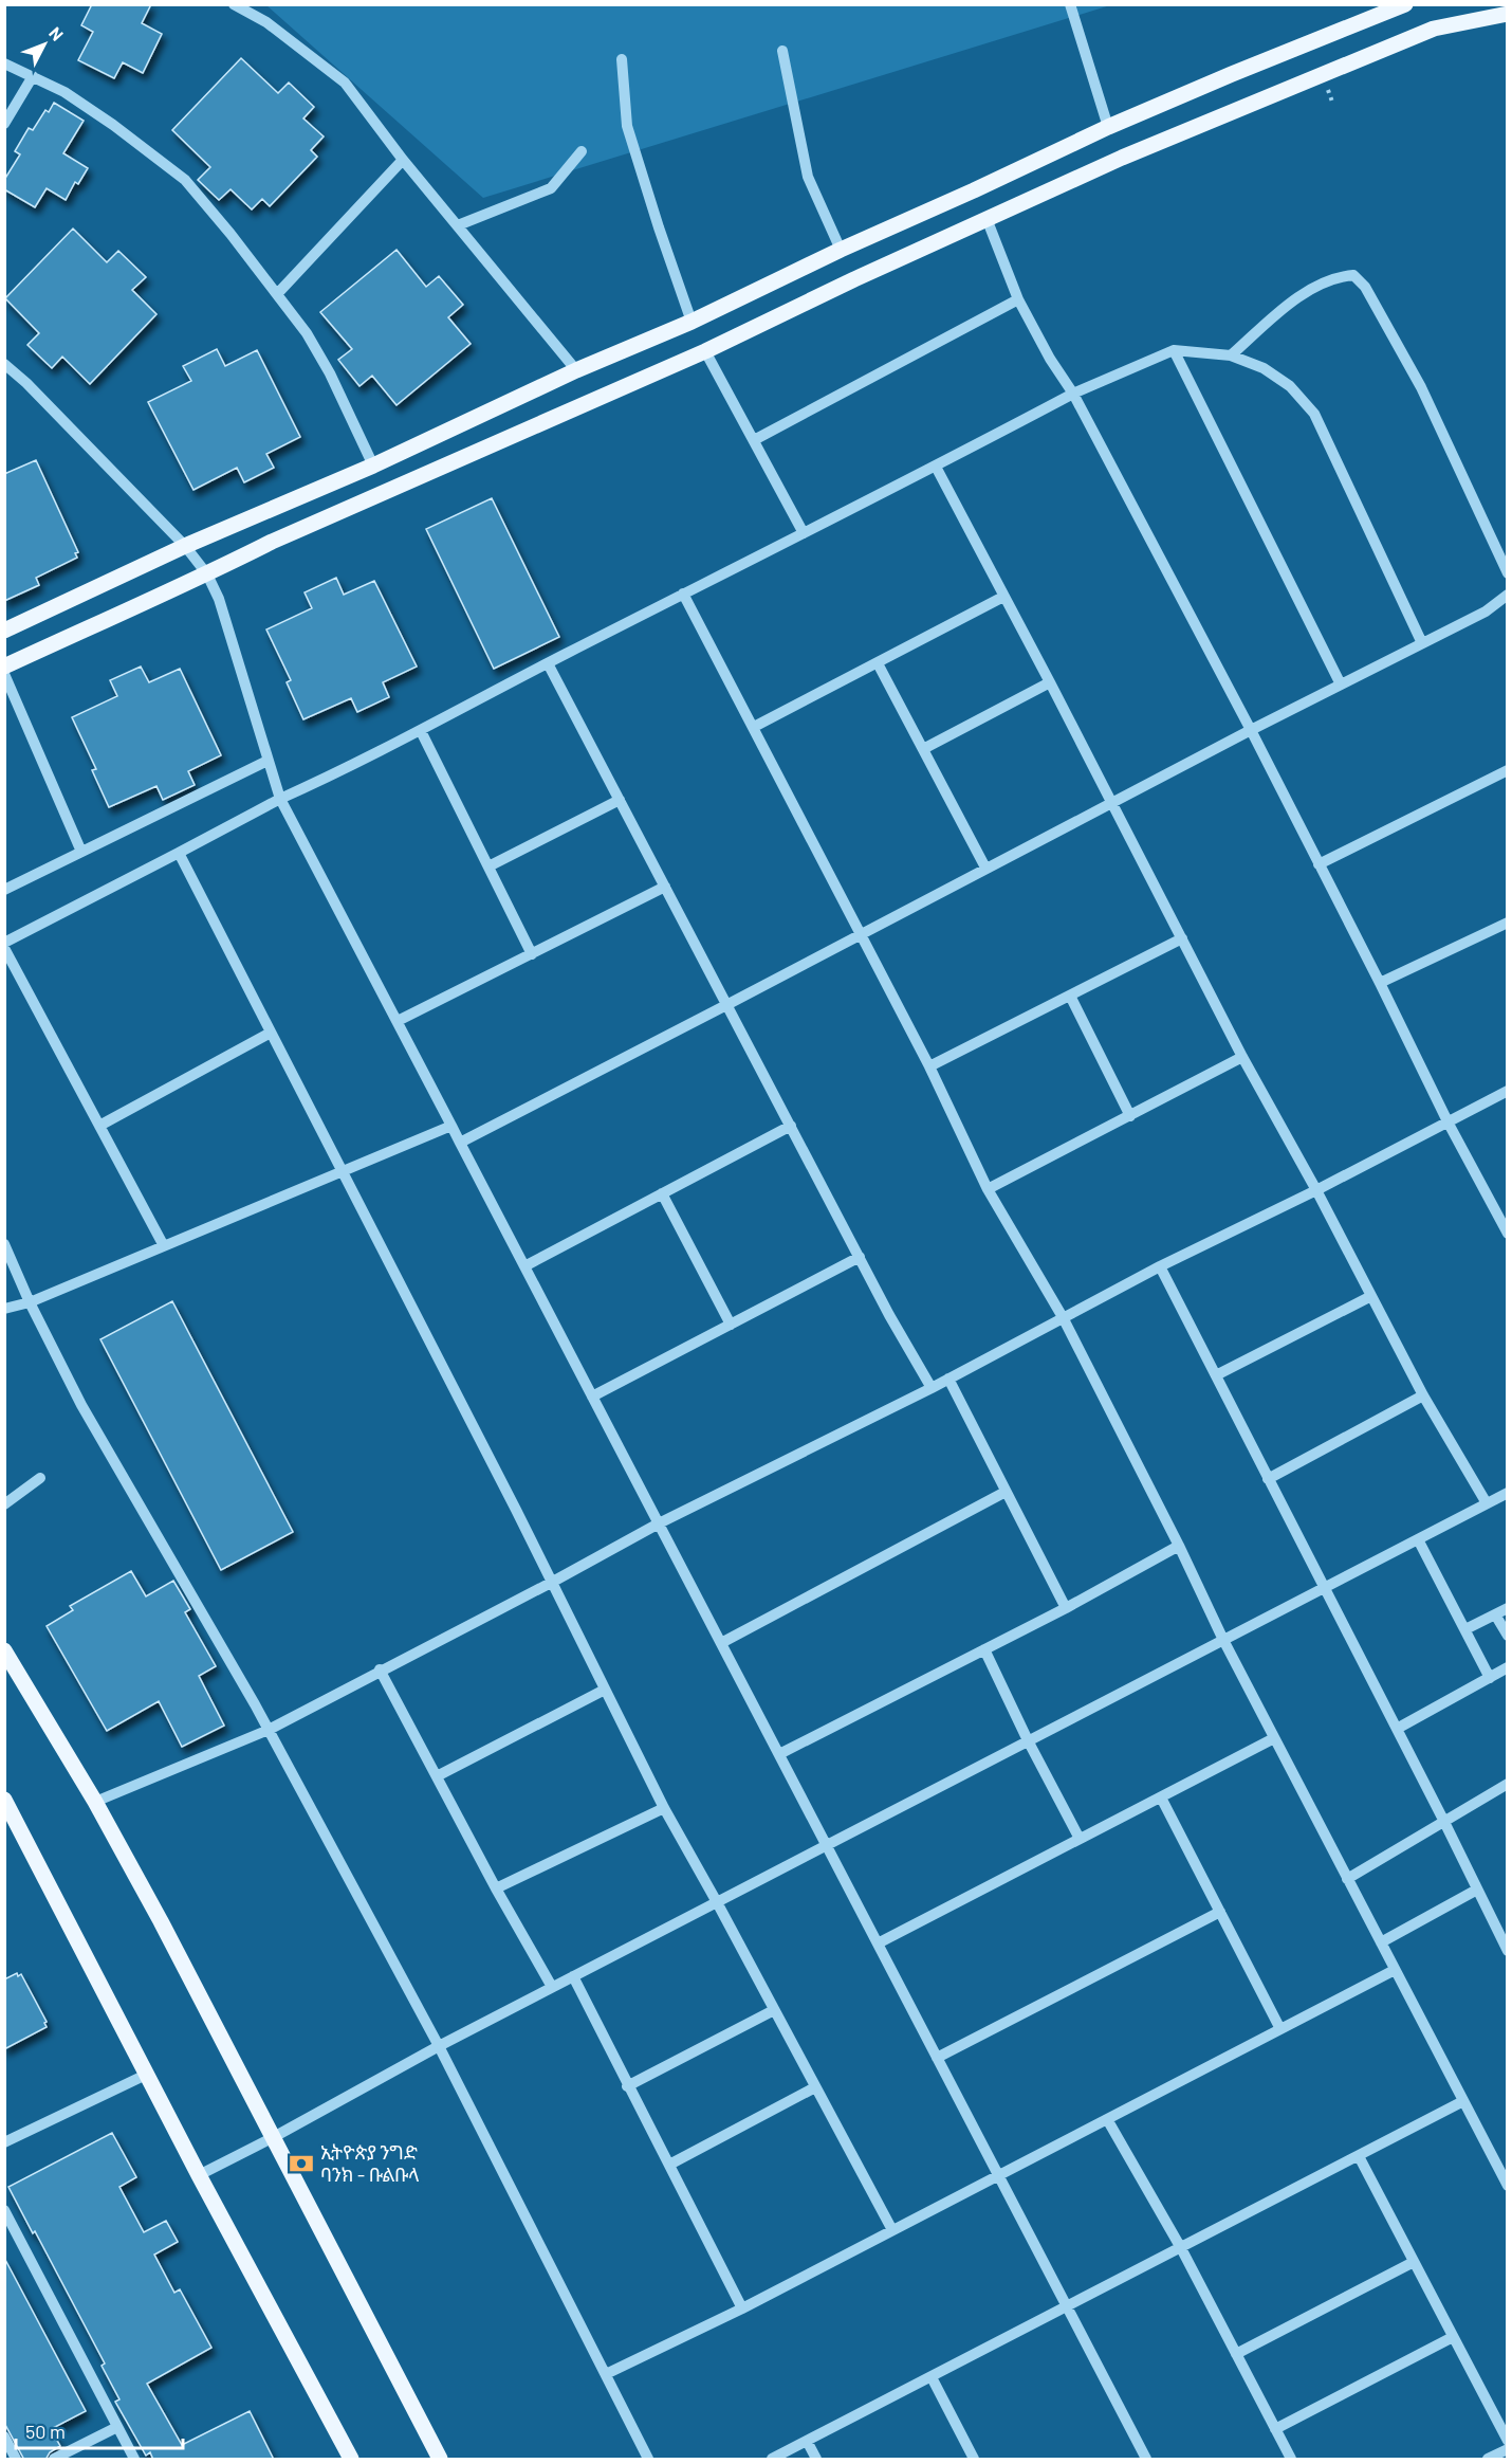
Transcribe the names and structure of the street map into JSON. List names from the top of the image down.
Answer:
{
  "places": {
    "bank": ["ኢትዮጵያ ንግድ ባንክ - ቡልቡላ"]
  },
  "scale_bar": "50 m",
  "north": "top right"
}
